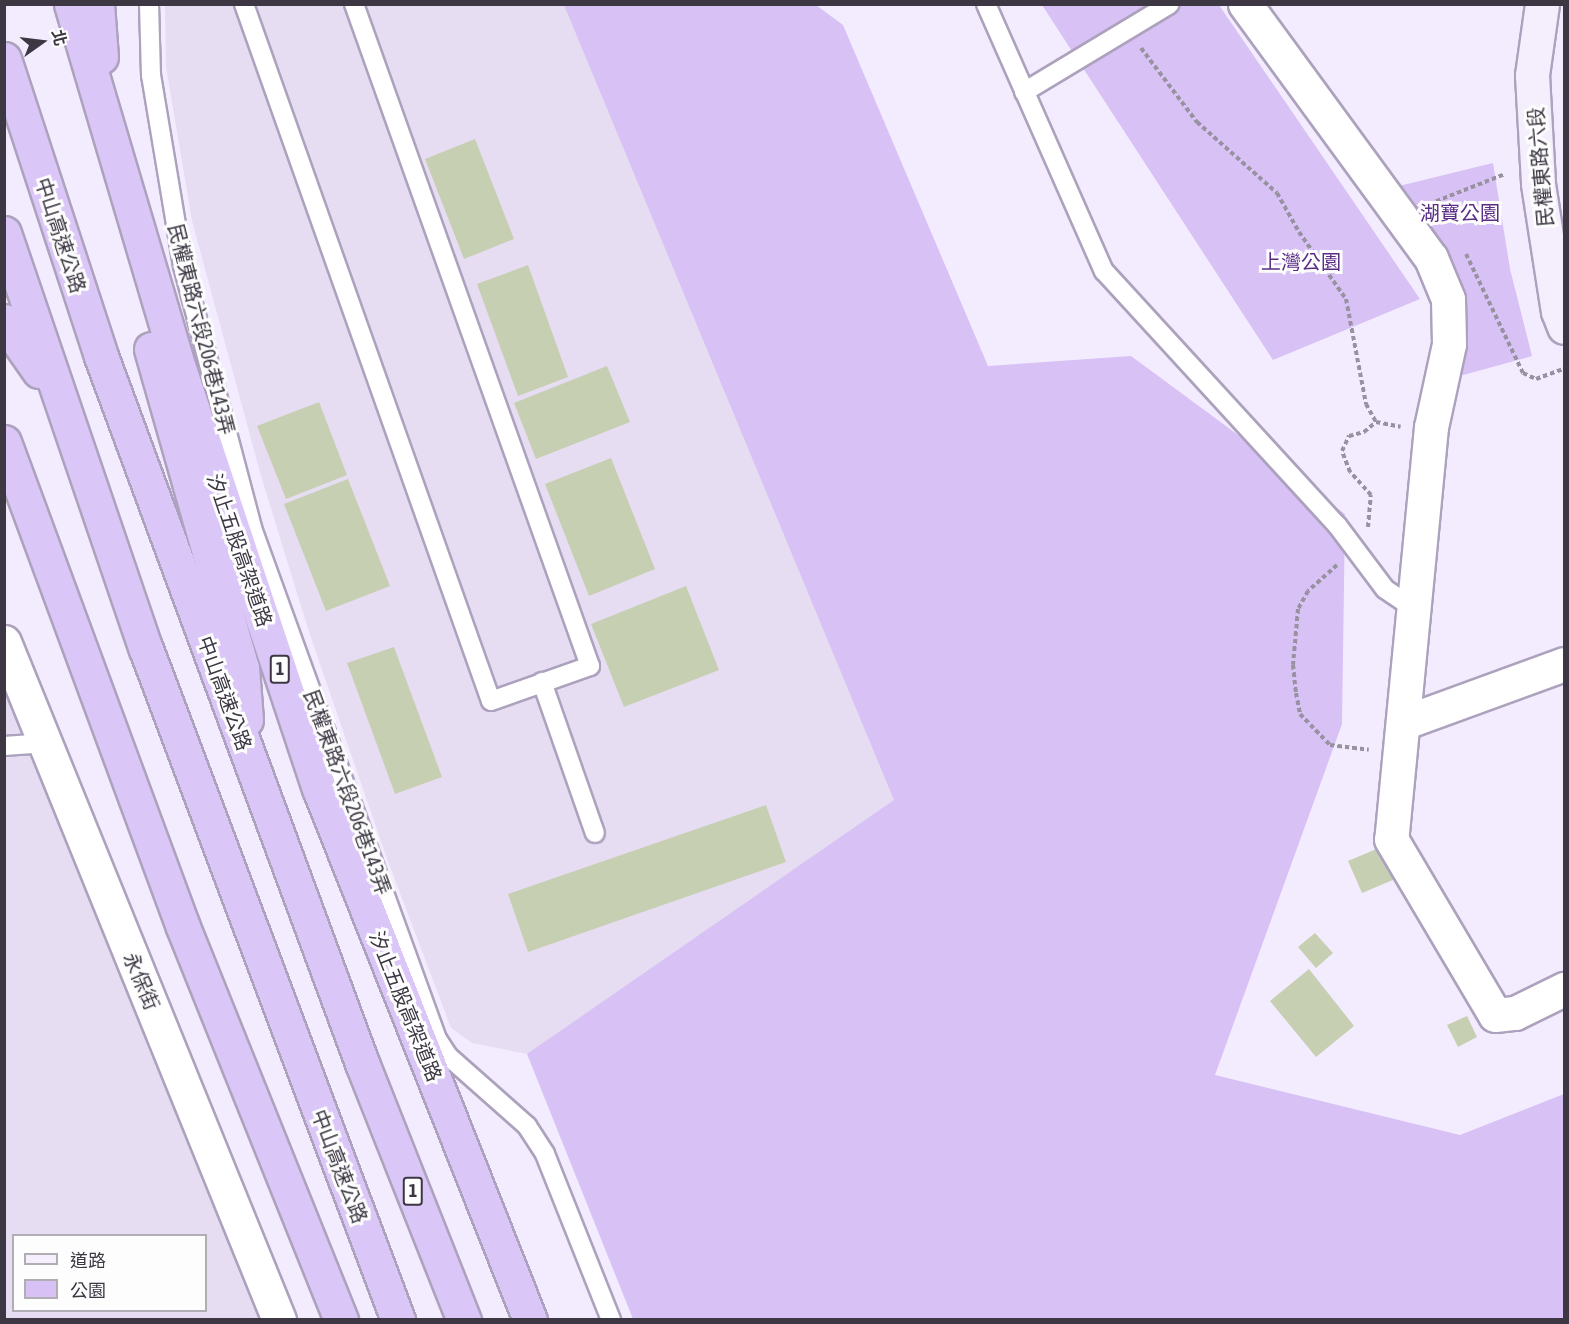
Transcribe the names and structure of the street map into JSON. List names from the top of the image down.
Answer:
{
  "streets": {
    "highway": ["中山高速公路", "汐止五股高架道路", "1"],
    "main road": ["民權東路六段"],
    "street": ["永保街"],
    "lane": ["民權東路六段206巷143弄"]
  },
  "parks": ["湖寶公園", "上灣公園"],
  "legend": ["道路", "公園"],
  "north": "right"
}
